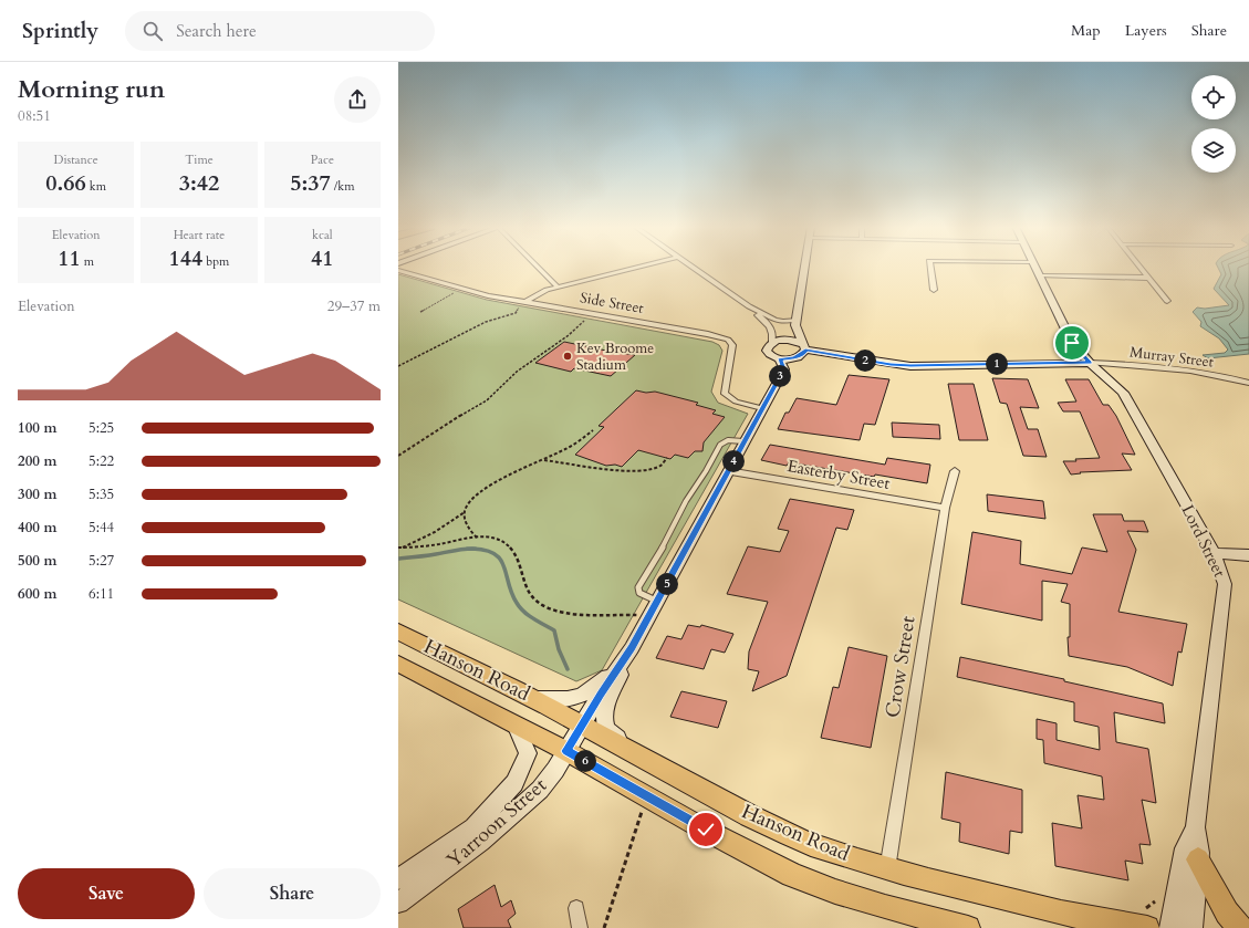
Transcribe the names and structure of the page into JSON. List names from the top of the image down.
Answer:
{
  "streets": {
    "main road": ["Hanson Road"],
    "street": [
      "Side Street",
      "Murray Street",
      "Easterby Street",
      "Lord Street",
      "Crow Street",
      "Yarroon Street"
    ]
  },
  "crossings": [
    ["Side Street", "Yarroon Street"],
    ["Murray Street", "Lord Street"],
    ["Easterby Street", "Crow Street"],
    ["Easterby Street", "Yarroon Street"],
    ["Crow Street", "Hanson Road"],
    ["Hanson Road", "Yarroon Street"]
  ],
  "places": ["Kev Broome Stadium"],
  "page": {
    "header": "Sprintly",
    "search": "Search here",
    "nav": ["Map", "Layers", "Share"],
    "heading": ["Morning run", "08:51"],
    "stats": [
      ["Distance", "0.66 km"],
      ["Time", "3:42"],
      ["Pace", "5:37 /km"],
      ["Elevation", "11 m"],
      ["Heart rate", "144 bpm"],
      ["kcal", "41"]
    ],
    "chart": ["Elevation", "29–37 m"],
    "pins": [
      "2",
      "1",
      "3",
      "4",
      "5",
      "6"
    ],
    "list": [
      {
        "name": "100 m",
        "note": "5:25"
      },
      {
        "name": "200 m",
        "note": "5:22"
      },
      {
        "name": "300 m",
        "note": "5:35"
      },
      {
        "name": "400 m",
        "note": "5:44"
      },
      {
        "name": "500 m",
        "note": "5:27"
      },
      {
        "name": "600 m",
        "note": "6:11"
      }
    ],
    "buttons": ["Save", "Share"]
  }
}
